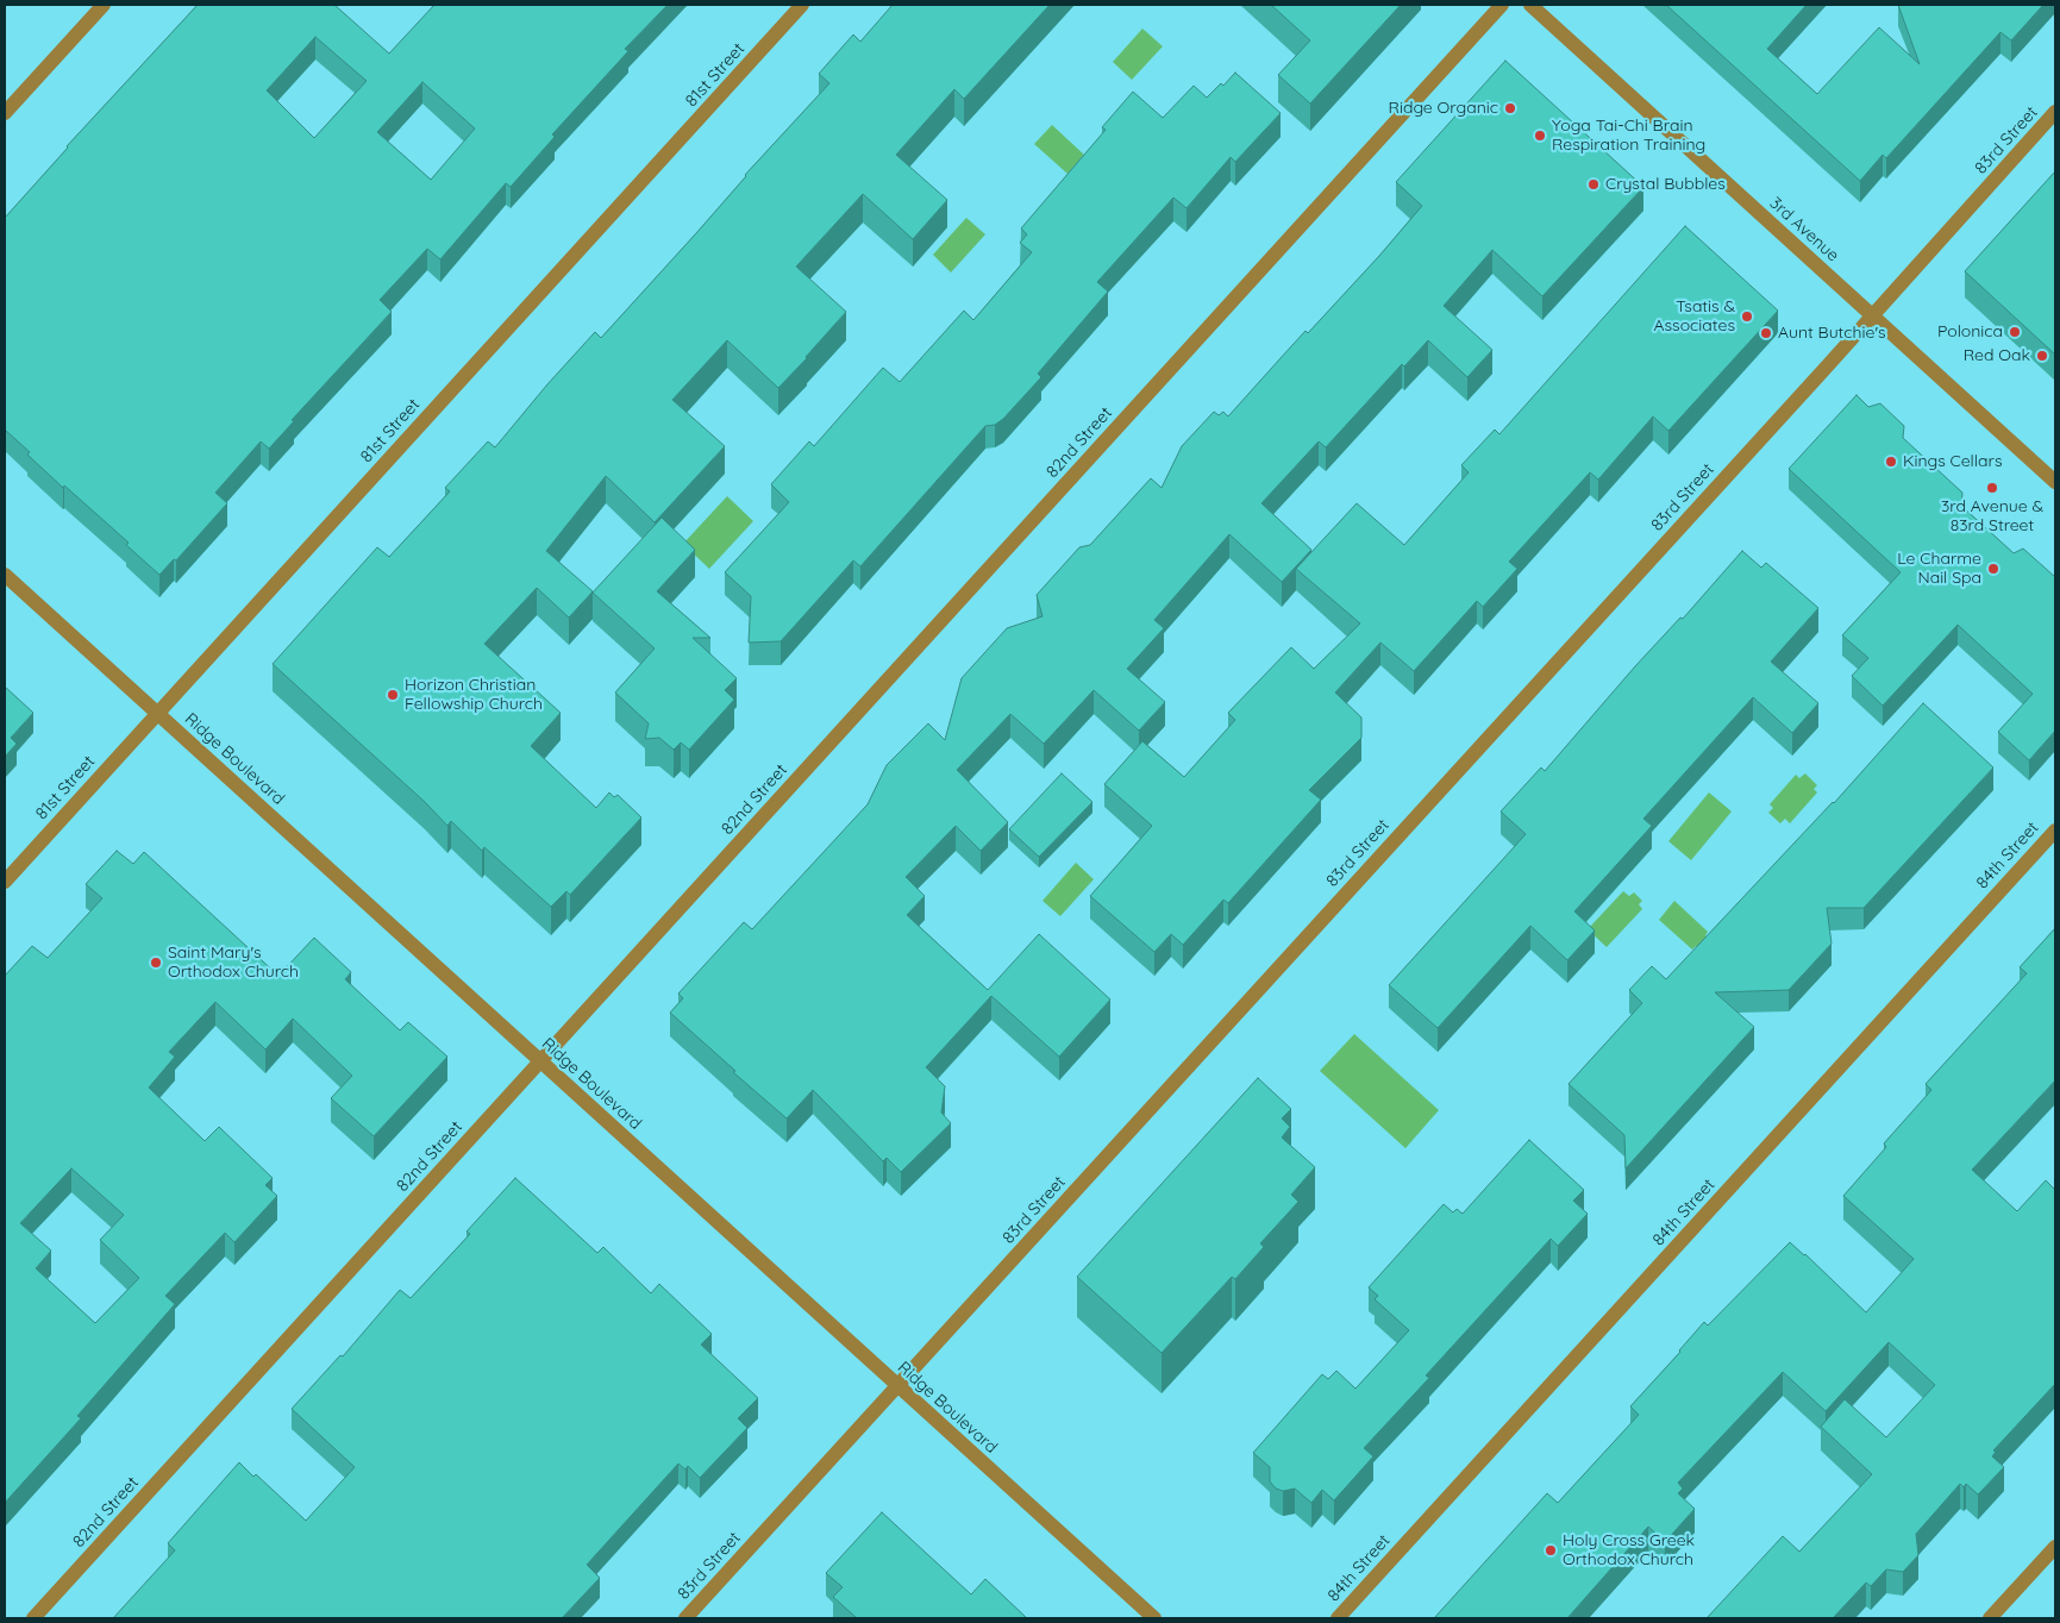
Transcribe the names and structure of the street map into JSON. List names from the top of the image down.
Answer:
{
  "streets": {
    "street": [
      "81st Street",
      "83rd Street",
      "3rd Avenue",
      "82nd Street",
      "Ridge Boulevard",
      "84th Street"
    ]
  },
  "crossings": [
    ["81st Street", "Ridge Boulevard"],
    ["83rd Street", "3rd Avenue"],
    ["83rd Street", "Ridge Boulevard"],
    ["82nd Street", "Ridge Boulevard"]
  ],
  "places": [
    "Ridge Organic",
    "Yoga Tai-Chi Brain Respiration Training",
    "Crystal Bubbles",
    "Tsatis & Associates",
    "Polonica",
    "Aunt Butchie's",
    "Red Oak",
    "Kings Cellars",
    "3rd Avenue & 83rd Street",
    "Le Charme Nail Spa",
    "Horizon Christian Fellowship Church",
    "Saint Mary's Orthodox Church",
    "Holy Cross Greek Orthodox Church"
  ]
}
